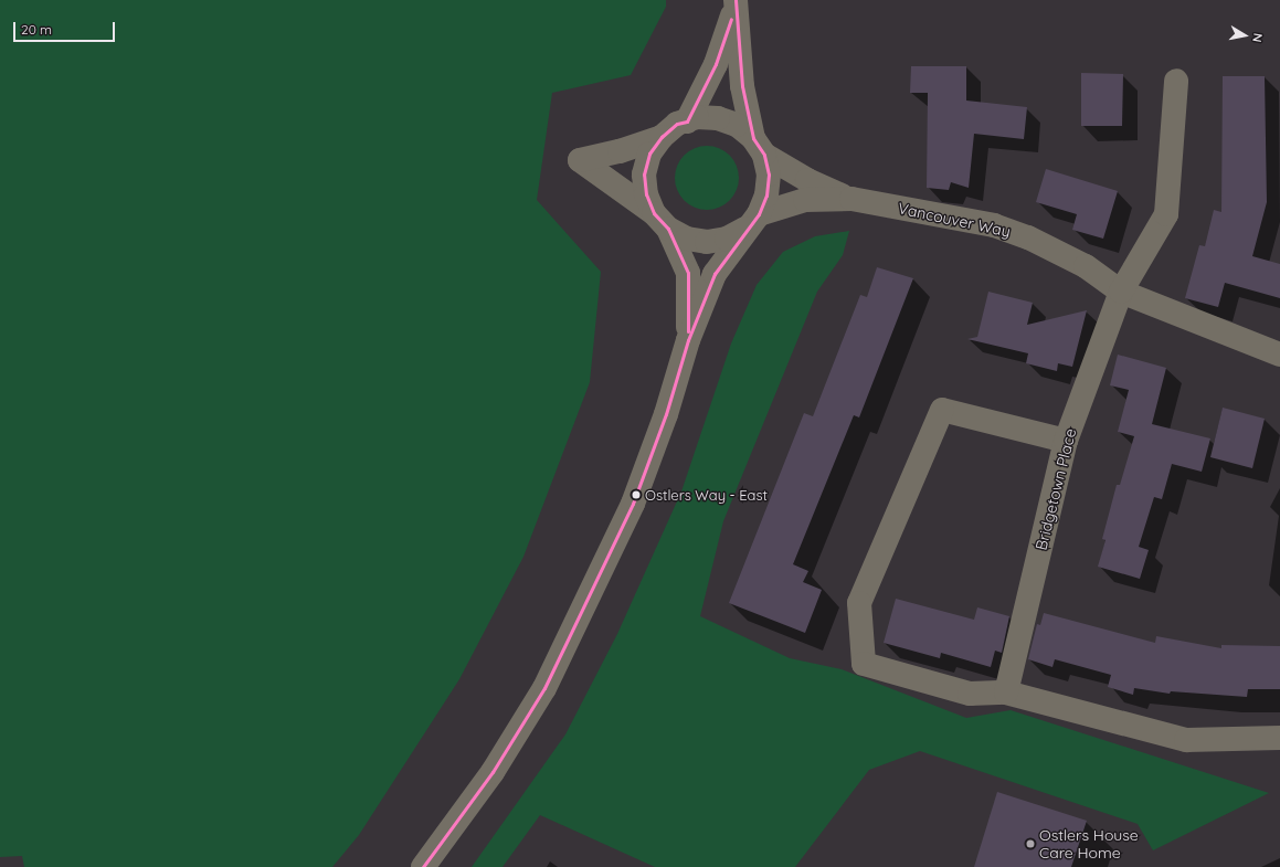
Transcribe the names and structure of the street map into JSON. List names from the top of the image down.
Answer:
{
  "streets": {
    "street": ["Vancouver Way", "Bridgetown Place"]
  },
  "crossings": [
    ["Vancouver Way", "Bridgetown Place"]
  ],
  "places": ["Ostlers Way - East", "Ostlers House Care Home"],
  "scale_bar": "20 m",
  "north": "right"
}
